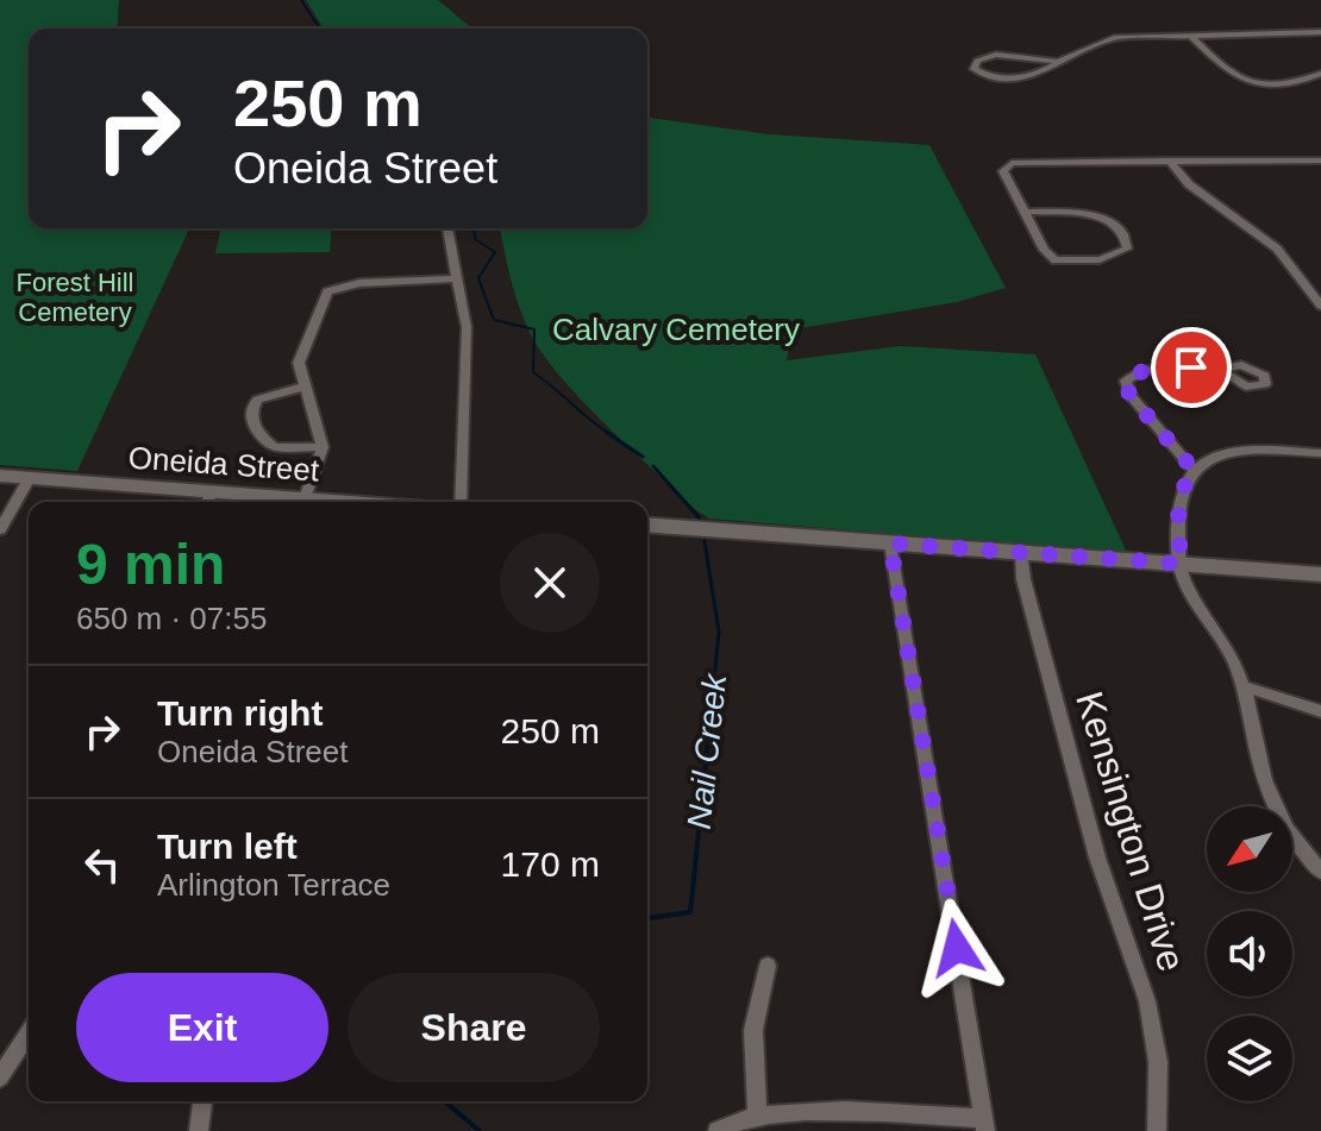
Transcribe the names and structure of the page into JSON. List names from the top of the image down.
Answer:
{
  "streets": {
    "street": ["Oneida Street", "Kensington Drive"]
  },
  "water": ["Nail Creek"],
  "parks": ["Forest Hill Cemetery", "Calvary Cemetery"],
  "north": "bottom left",
  "page": {
    "turn": ["250 m", "Oneida Street"],
    "heading": ["9 min", "650 m · 07:55"],
    "list": [
      {
        "name": "Turn right",
        "note": "Oneida Street",
        "value": "250 m"
      },
      {
        "name": "Turn left",
        "note": "Arlington Terrace",
        "value": "170 m"
      }
    ],
    "buttons": ["Exit", "Share"]
  }
}
